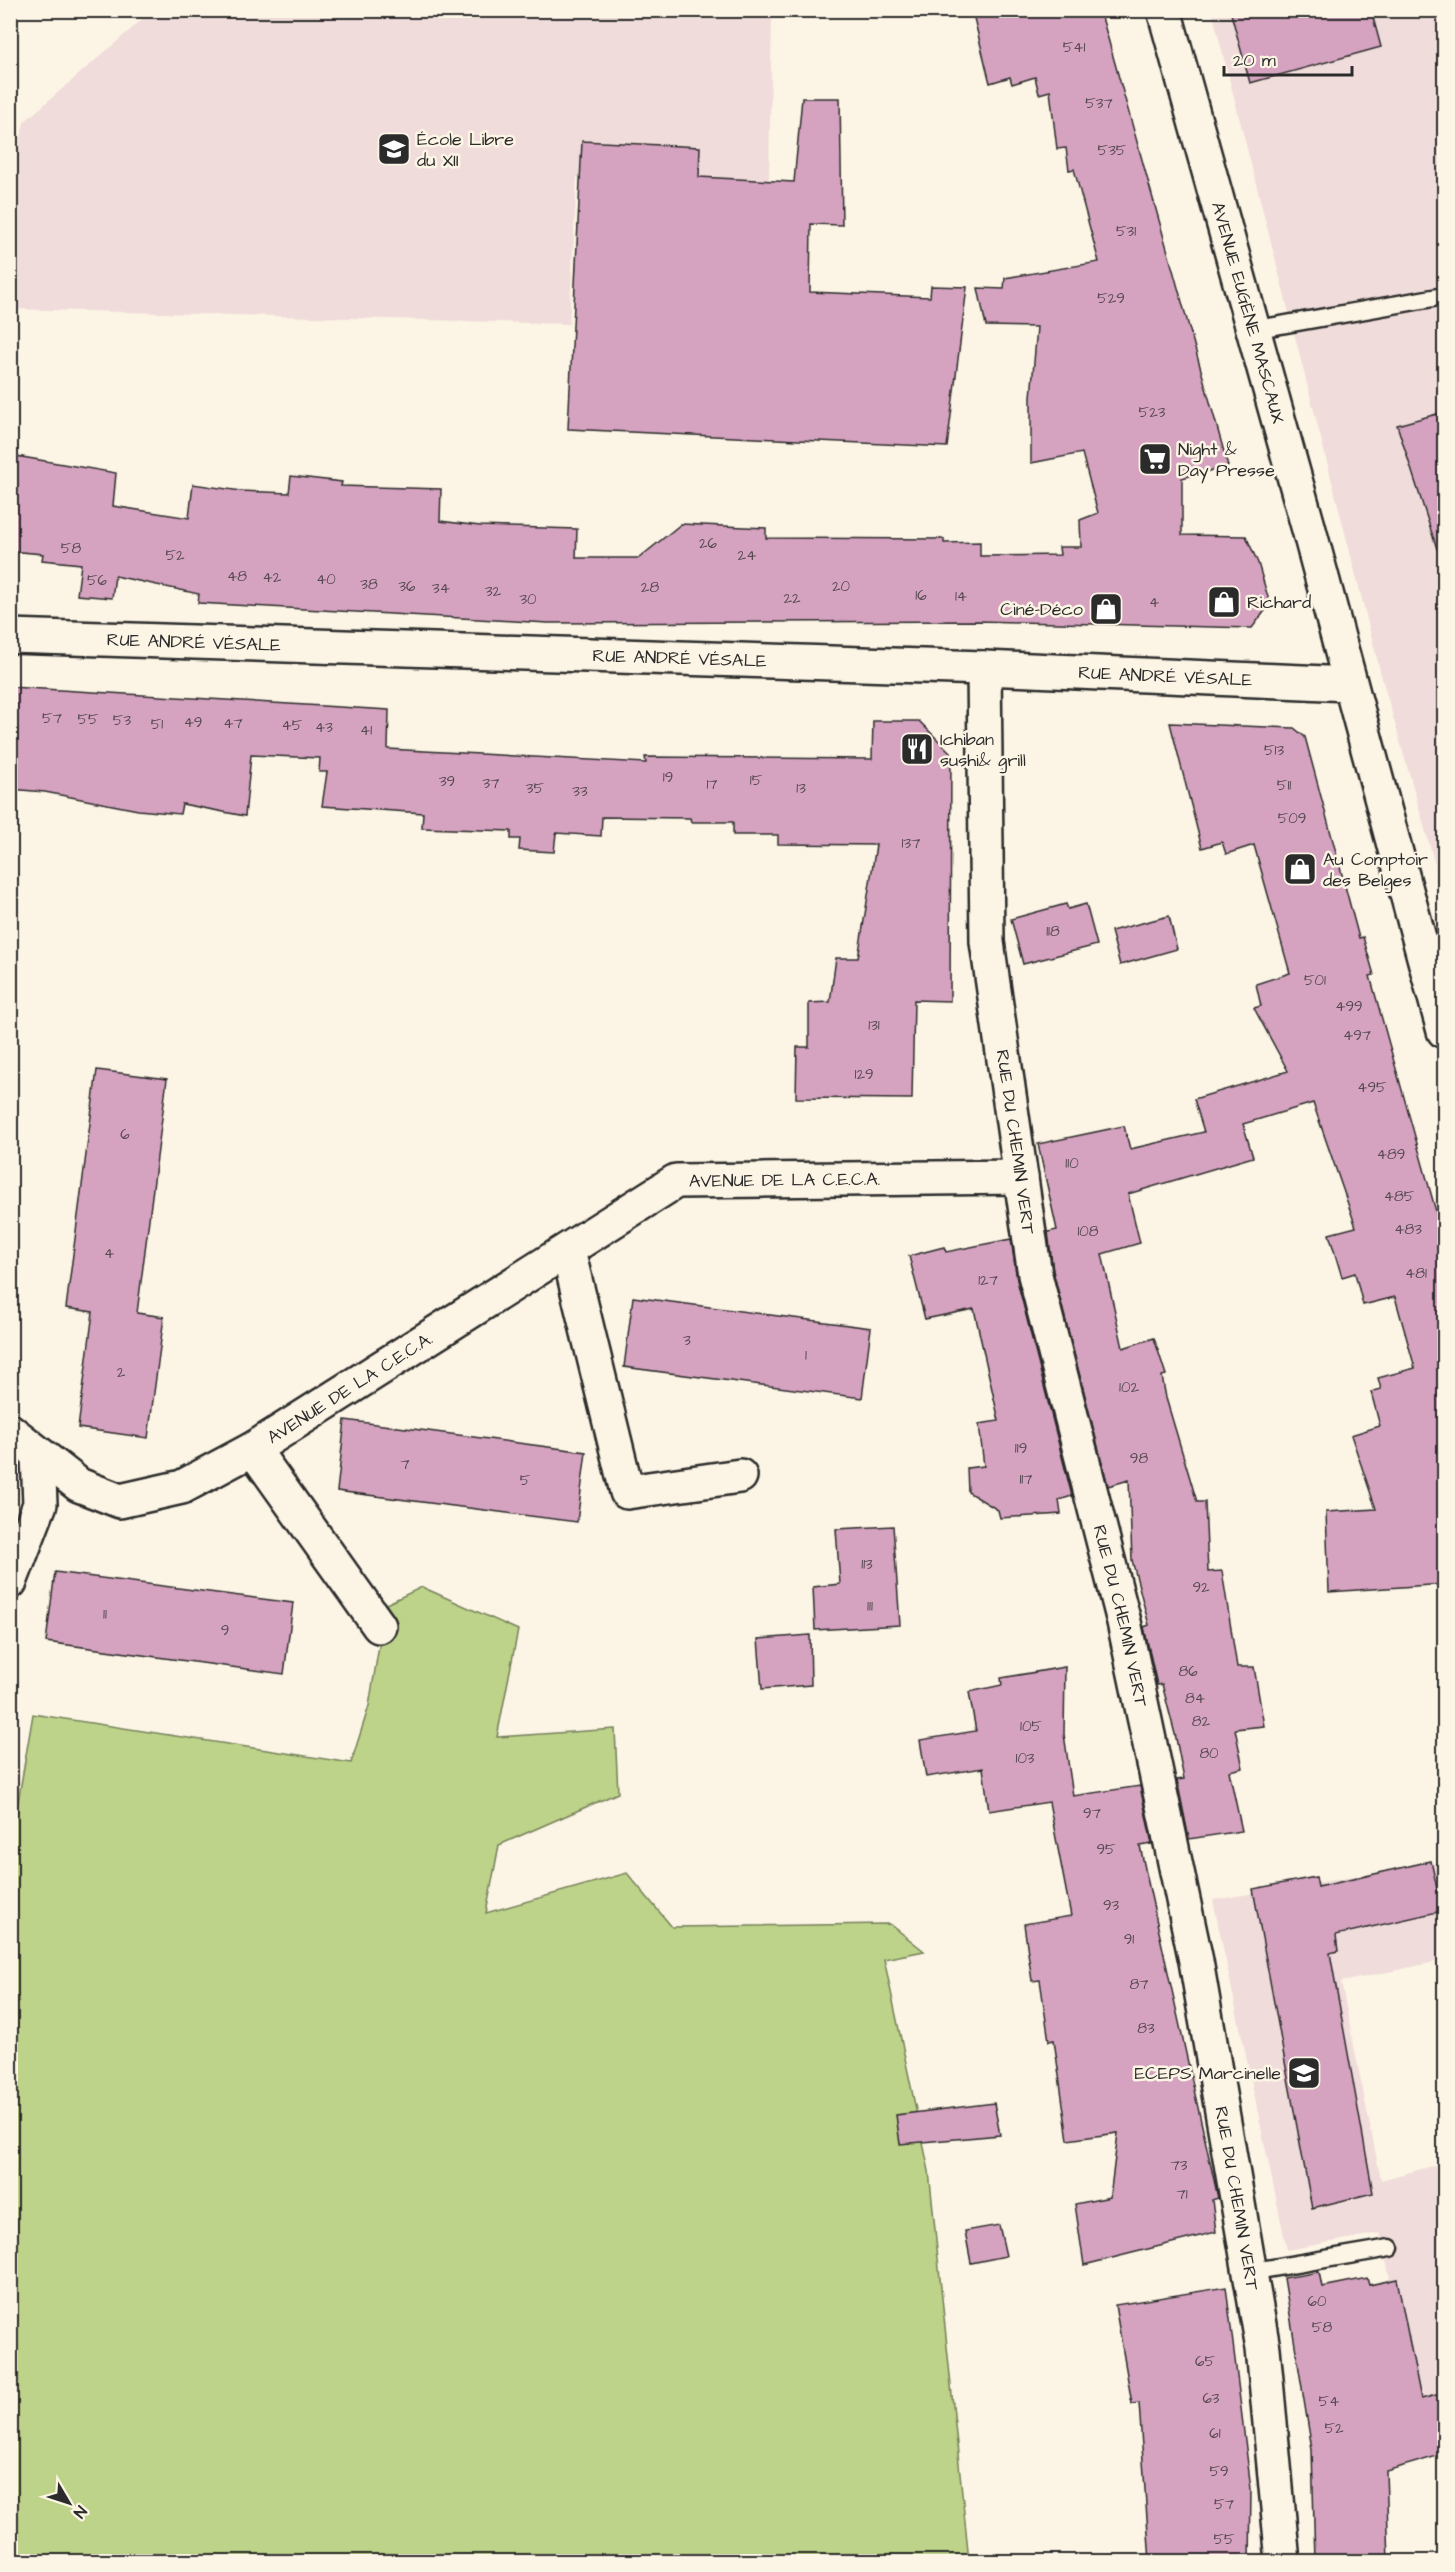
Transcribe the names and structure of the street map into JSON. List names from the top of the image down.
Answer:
{
  "streets": {
    "street": [
      "AVENUE EUGÈNE MASCAUX",
      "RUE ANDRÉ VÉSALE",
      "RUE DU CHEMIN VERT",
      "AVENUE DE LA C.E.C.A."
    ]
  },
  "crossings": [
    ["AVENUE EUGÈNE MASCAUX", "RUE ANDRÉ VÉSALE"],
    ["RUE ANDRÉ VÉSALE", "RUE DU CHEMIN VERT"],
    ["RUE DU CHEMIN VERT", "AVENUE DE LA C.E.C.A."]
  ],
  "places": {
    "school or university": ["École Libre du XII", "ECEPS Marcinelle"],
    "supermarket": ["Night & Day Presse"],
    "shop": ["Richard", "Ciné-Déco", "Au Comptoir des Belges"],
    "restaurant": ["Ichiban sushi& grill"]
  },
  "house_numbers": [
    "541",
    "537",
    "535",
    "531",
    "529",
    "523",
    "26",
    "58",
    "52",
    "24",
    "48",
    "42",
    "40",
    "56",
    "38",
    "36",
    "20",
    "28",
    "34",
    "32",
    "16",
    "14",
    "22",
    "30",
    "4",
    "57",
    "55",
    "53",
    "49",
    "47",
    "51",
    "45",
    "43",
    "41",
    "513",
    "19",
    "15",
    "39",
    "37",
    "17",
    "511",
    "35",
    "13",
    "33",
    "509",
    "137",
    "118",
    "501",
    "499",
    "131",
    "497",
    "129",
    "495",
    "6",
    "489",
    "110",
    "485",
    "483",
    "108",
    "4",
    "481",
    "127",
    "3",
    "1",
    "2",
    "102",
    "119",
    "98",
    "7",
    "117",
    "5",
    "113",
    "92",
    "111",
    "11",
    "9",
    "86",
    "84",
    "82",
    "105",
    "80",
    "103",
    "97",
    "95",
    "93",
    "91",
    "87",
    "83",
    "73",
    "71",
    "60",
    "58",
    "65",
    "63",
    "54",
    "52",
    "61",
    "59",
    "57",
    "55"
  ],
  "scale_bar": "20 m",
  "north": "bottom right"
}
